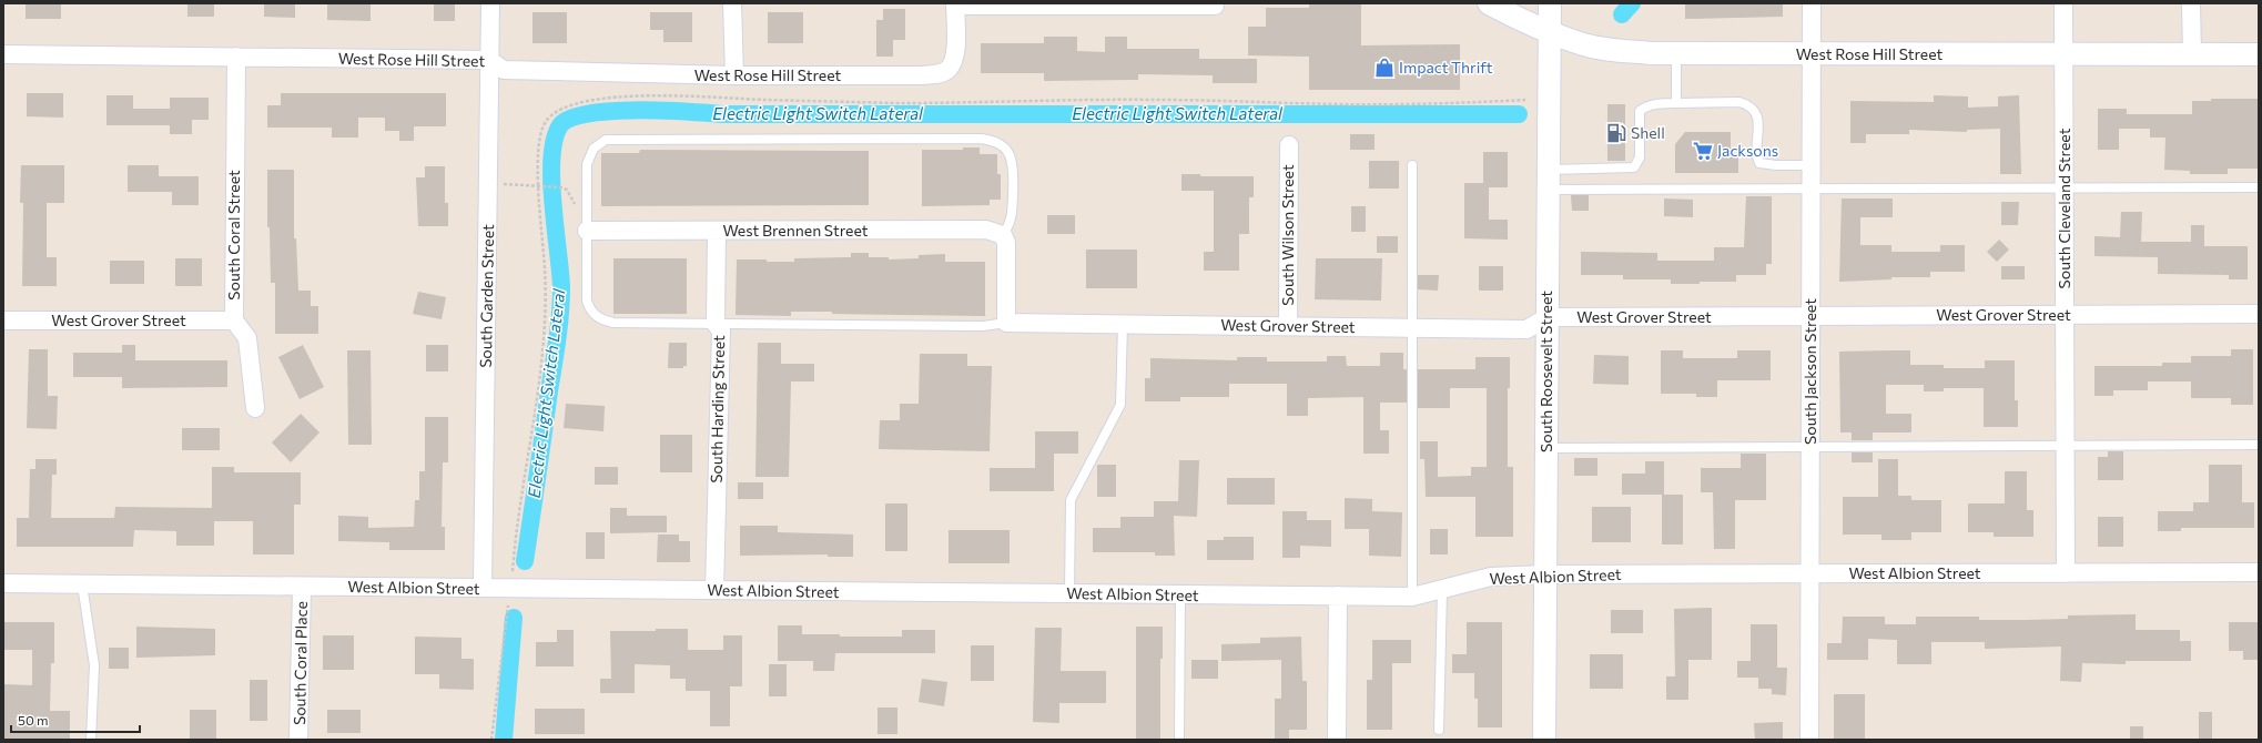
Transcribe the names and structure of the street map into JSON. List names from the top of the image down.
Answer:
{
  "streets": {
    "street": [
      "West Rose Hill Street",
      "South Cleveland Street",
      "West Brennen Street",
      "South Coral Street",
      "South Wilson Street",
      "South Garden Street",
      "West Grover Street",
      "South Roosevelt Street",
      "South Jackson Street",
      "South Harding Street",
      "West Albion Street",
      "South Coral Place"
    ]
  },
  "crossings": [
    ["West Rose Hill Street", "South Cleveland Street"],
    ["West Rose Hill Street", "South Coral Street"],
    ["West Rose Hill Street", "South Garden Street"],
    ["West Rose Hill Street", "South Roosevelt Street"],
    ["West Rose Hill Street", "South Jackson Street"],
    ["South Cleveland Street", "West Grover Street"],
    ["South Cleveland Street", "West Albion Street"],
    ["West Brennen Street", "South Harding Street"],
    ["South Coral Street", "West Grover Street"],
    ["South Wilson Street", "West Grover Street"],
    ["South Garden Street", "West Albion Street"],
    ["West Grover Street", "South Roosevelt Street"],
    ["West Grover Street", "South Jackson Street"],
    ["South Roosevelt Street", "West Albion Street"],
    ["South Jackson Street", "West Albion Street"],
    ["South Harding Street", "West Albion Street"],
    ["West Albion Street", "South Coral Place"]
  ],
  "water": ["Electric Light Switch Lateral"],
  "places": {
    "shop": ["Impact Thrift"],
    "fuel station": ["Shell"],
    "supermarket": ["Jacksons"]
  },
  "scale_bar": "50 m"
}
